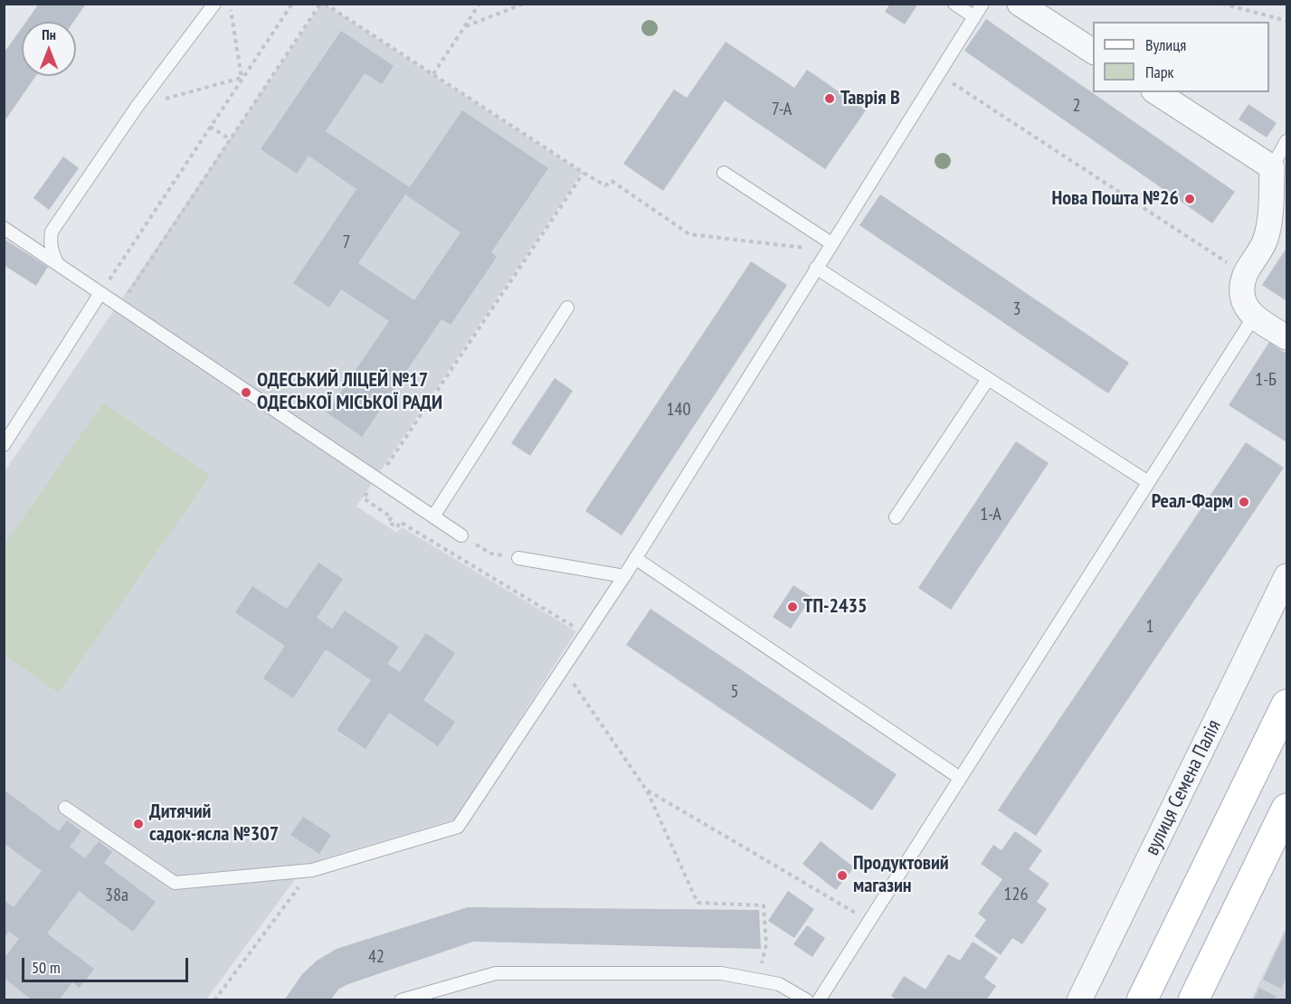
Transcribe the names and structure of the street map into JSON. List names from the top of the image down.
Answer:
{
  "streets": {
    "street": ["вулиця Семена Палія"]
  },
  "places": [
    "Таврія В",
    "Нова Пошта №26",
    "ОДЕСЬКИЙ ЛІЦЕЙ №17 ОДЕСЬКОЇ МІСЬКОЇ РАДИ",
    "Реал-Фарм",
    "ТП-2435",
    "Дитячий садок-ясла №307",
    "Продуктовий магазин"
  ],
  "house_numbers": [
    "2",
    "7-А",
    "7",
    "3",
    "1-Б",
    "140",
    "1-А",
    "1",
    "5",
    "126",
    "38а",
    "42"
  ],
  "legend": ["Вулиця", "Парк"],
  "scale_bar": "50 m",
  "north": "top"
}
